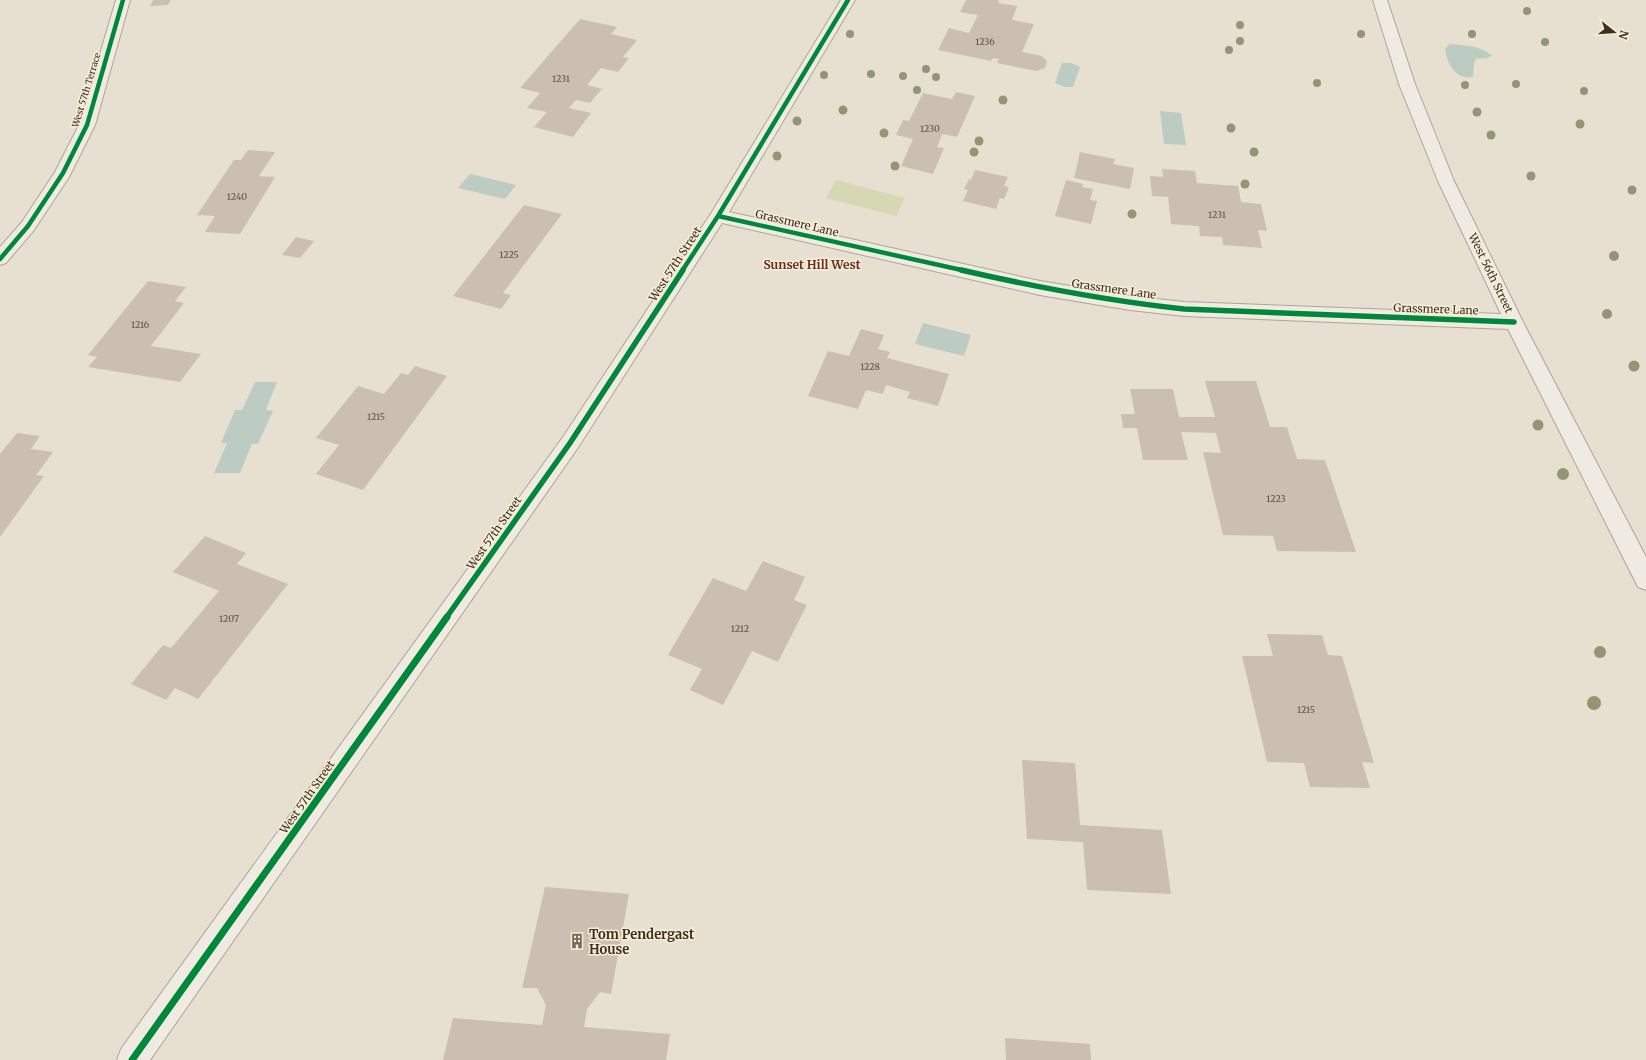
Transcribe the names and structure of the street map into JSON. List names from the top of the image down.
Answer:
{
  "streets": {
    "street": [
      "West 57th Terrace",
      "Grassmere Lane",
      "West 57th Street",
      "West 56th Street"
    ]
  },
  "crossings": [
    ["Grassmere Lane", "West 57th Street"],
    ["Grassmere Lane", "West 56th Street"]
  ],
  "districts": ["Sunset Hill West"],
  "places": {
    "building": ["Tom Pendergast House"]
  },
  "house_numbers": [
    "1236",
    "1231",
    "1230",
    "1240",
    "1231",
    "1225",
    "1216",
    "1228",
    "1215",
    "1223",
    "1207",
    "1212",
    "1215"
  ],
  "north": "right"
}
